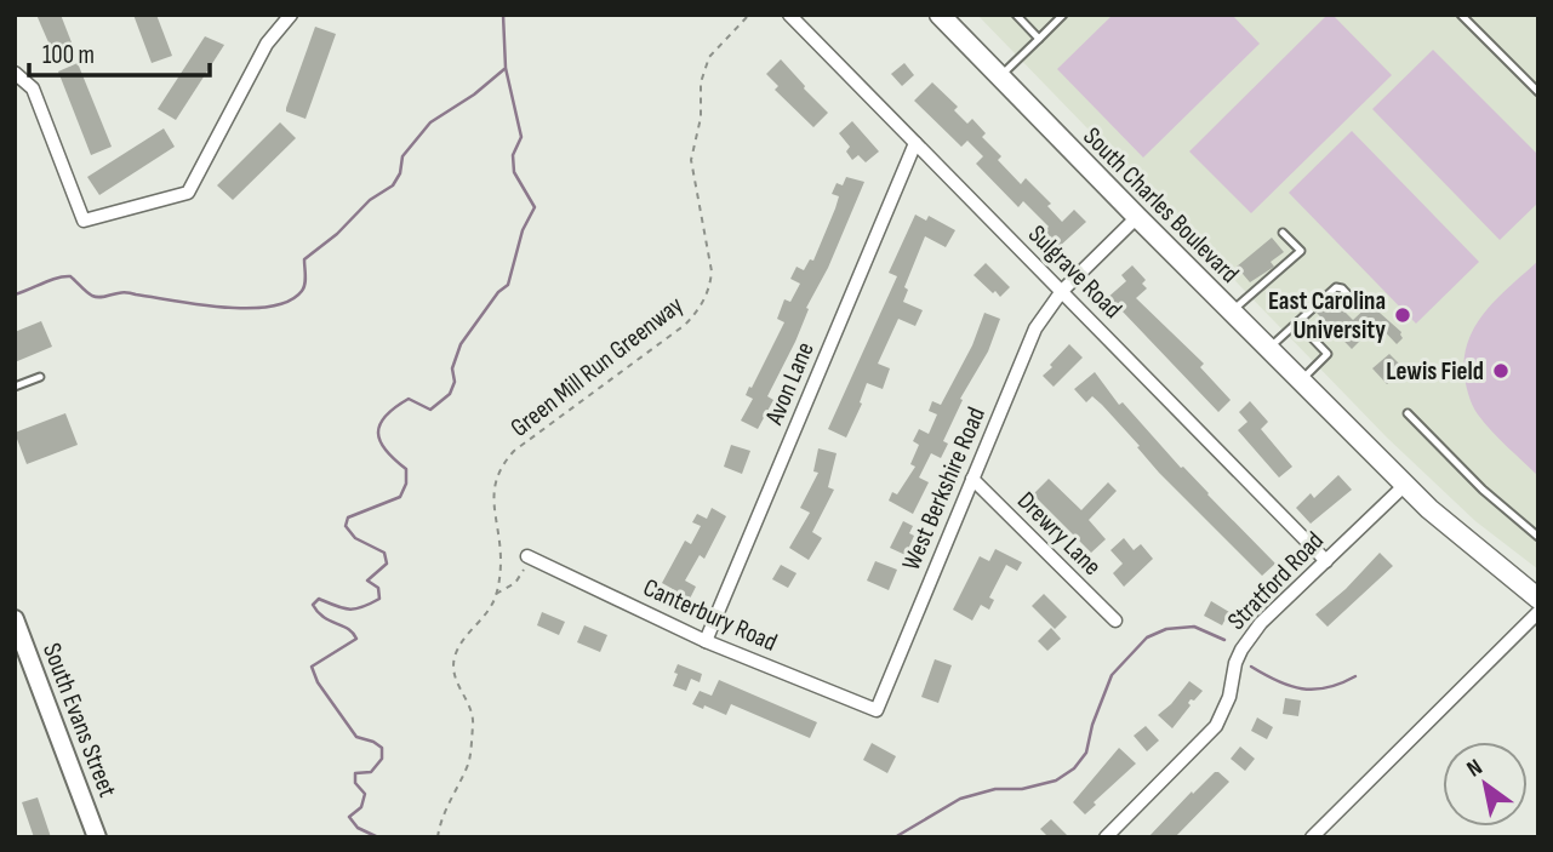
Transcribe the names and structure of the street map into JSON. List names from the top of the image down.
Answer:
{
  "streets": {
    "main road": ["South Charles Boulevard", "South Evans Street"],
    "street": [
      "Sulgrave Road",
      "Avon Lane",
      "West Berkshire Road",
      "Drewry Lane",
      "Stratford Road",
      "Canterbury Road"
    ],
    "path": ["Green Mill Run Greenway"]
  },
  "crossings": [
    ["South Charles Boulevard", "West Berkshire Road"],
    ["South Charles Boulevard", "Stratford Road"],
    ["Sulgrave Road", "Avon Lane"],
    ["Sulgrave Road", "West Berkshire Road"],
    ["Sulgrave Road", "Stratford Road"],
    ["Avon Lane", "Canterbury Road"],
    ["West Berkshire Road", "Drewry Lane"],
    ["West Berkshire Road", "Canterbury Road"]
  ],
  "places": ["East Carolina University", "Lewis Field"],
  "scale_bar": "100 m",
  "north": "top left"
}
